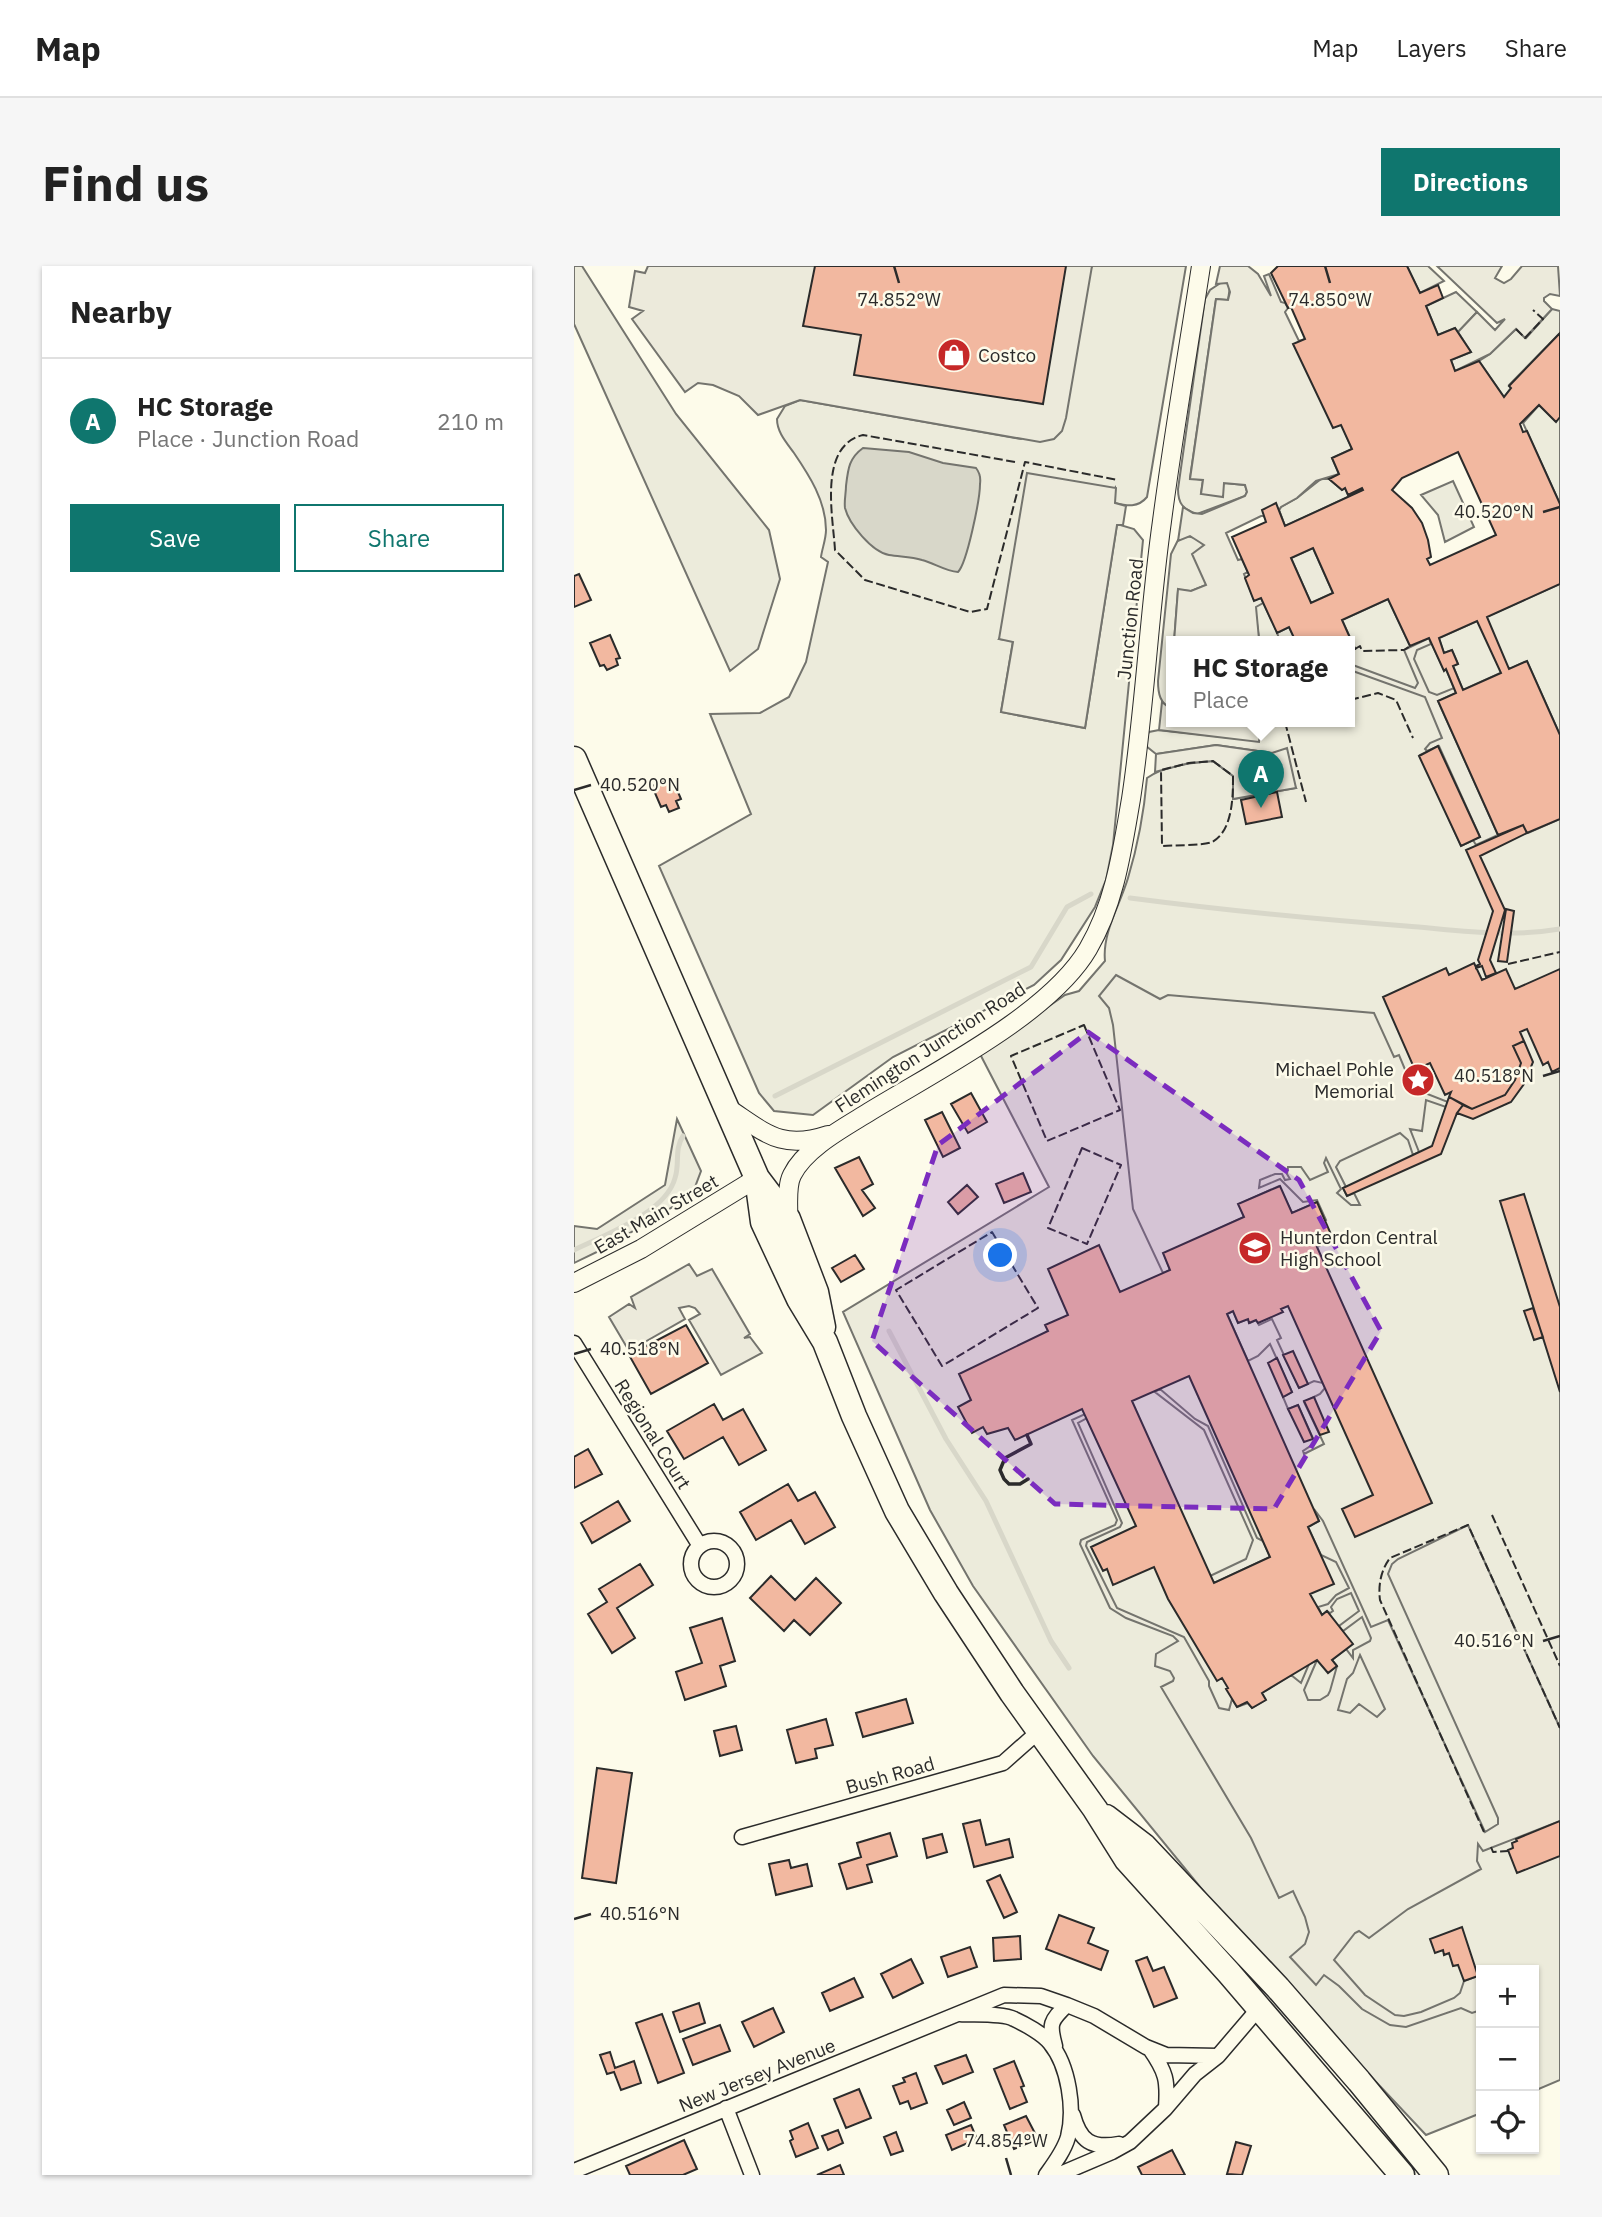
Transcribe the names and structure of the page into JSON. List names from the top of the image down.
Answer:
{
  "streets": {
    "street": [
      "Junction Road",
      "Flemington Junction Road",
      "East Main Street",
      "Regional Court",
      "Bush Road",
      "New Jersey Avenue"
    ]
  },
  "crossings": [
    ["Junction Road", "Flemington Junction Road"]
  ],
  "places": {
    "shop": ["Costco"],
    "place": ["Michael Pohle Memorial"],
    "school or university": ["Hunterdon Central High School"]
  },
  "page": {
    "header": "Map",
    "nav": ["Map", "Layers", "Share"],
    "buttons": [
      "Directions",
      ["Save", "Share"]
    ],
    "title": "Find us",
    "heading": "Nearby",
    "list": [
      {
        "mark": "A",
        "name": "HC Storage",
        "note": "Place · Junction Road",
        "value": "210 m"
      }
    ],
    "popup": ["HC Storage", "Place"],
    "pins": "A",
    "map_buttons": ["+", "−"]
  },
  "coordinates": [
    "74.852°W",
    "74.850°W",
    "40.520°N",
    "40.518°N",
    "40.516°N",
    "74.854°W"
  ]
}
